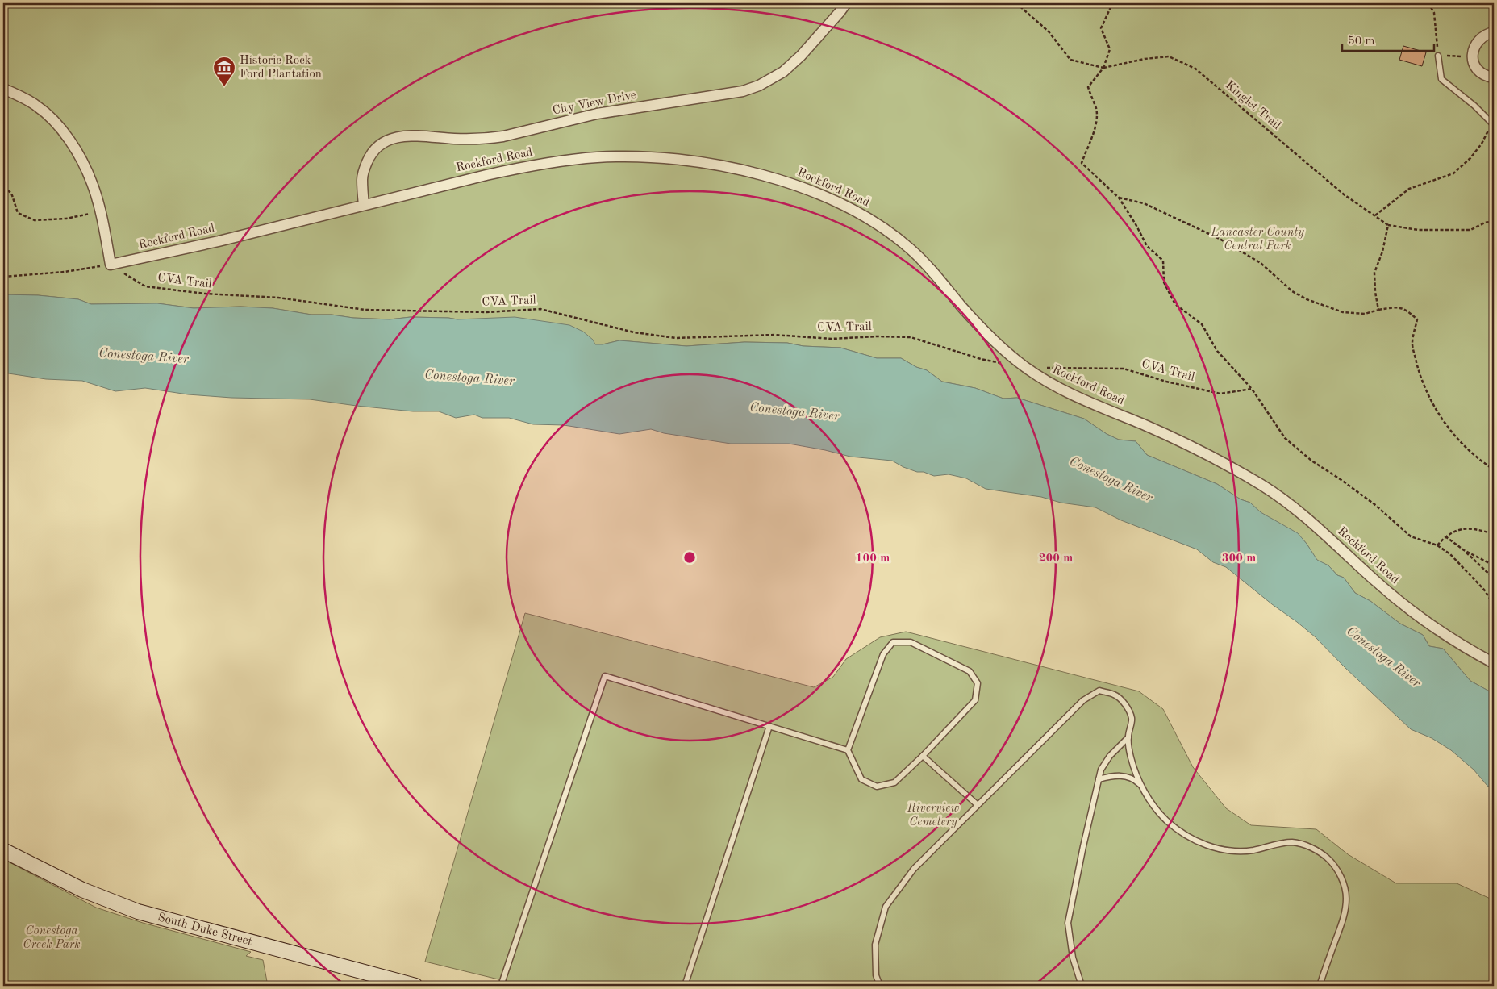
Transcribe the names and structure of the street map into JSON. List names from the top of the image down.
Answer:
{
  "streets": {
    "main road": ["South Duke Street"],
    "street": ["City View Drive", "Rockford Road"],
    "path": ["Kinglet Trail", "CVA Trail"]
  },
  "crossings": [
    ["City View Drive", "Rockford Road"],
    ["Rockford Road", "CVA Trail"]
  ],
  "water": ["Conestoga River"],
  "parks": ["Lancaster County Central Park", "Riverview Cemetery", "Conestoga Creek Park"],
  "places": {
    "museum": ["Historic Rock Ford Plantation"]
  },
  "scale_bar": "50 m",
  "rings": ["100 m", "200 m", "300 m"]
}
